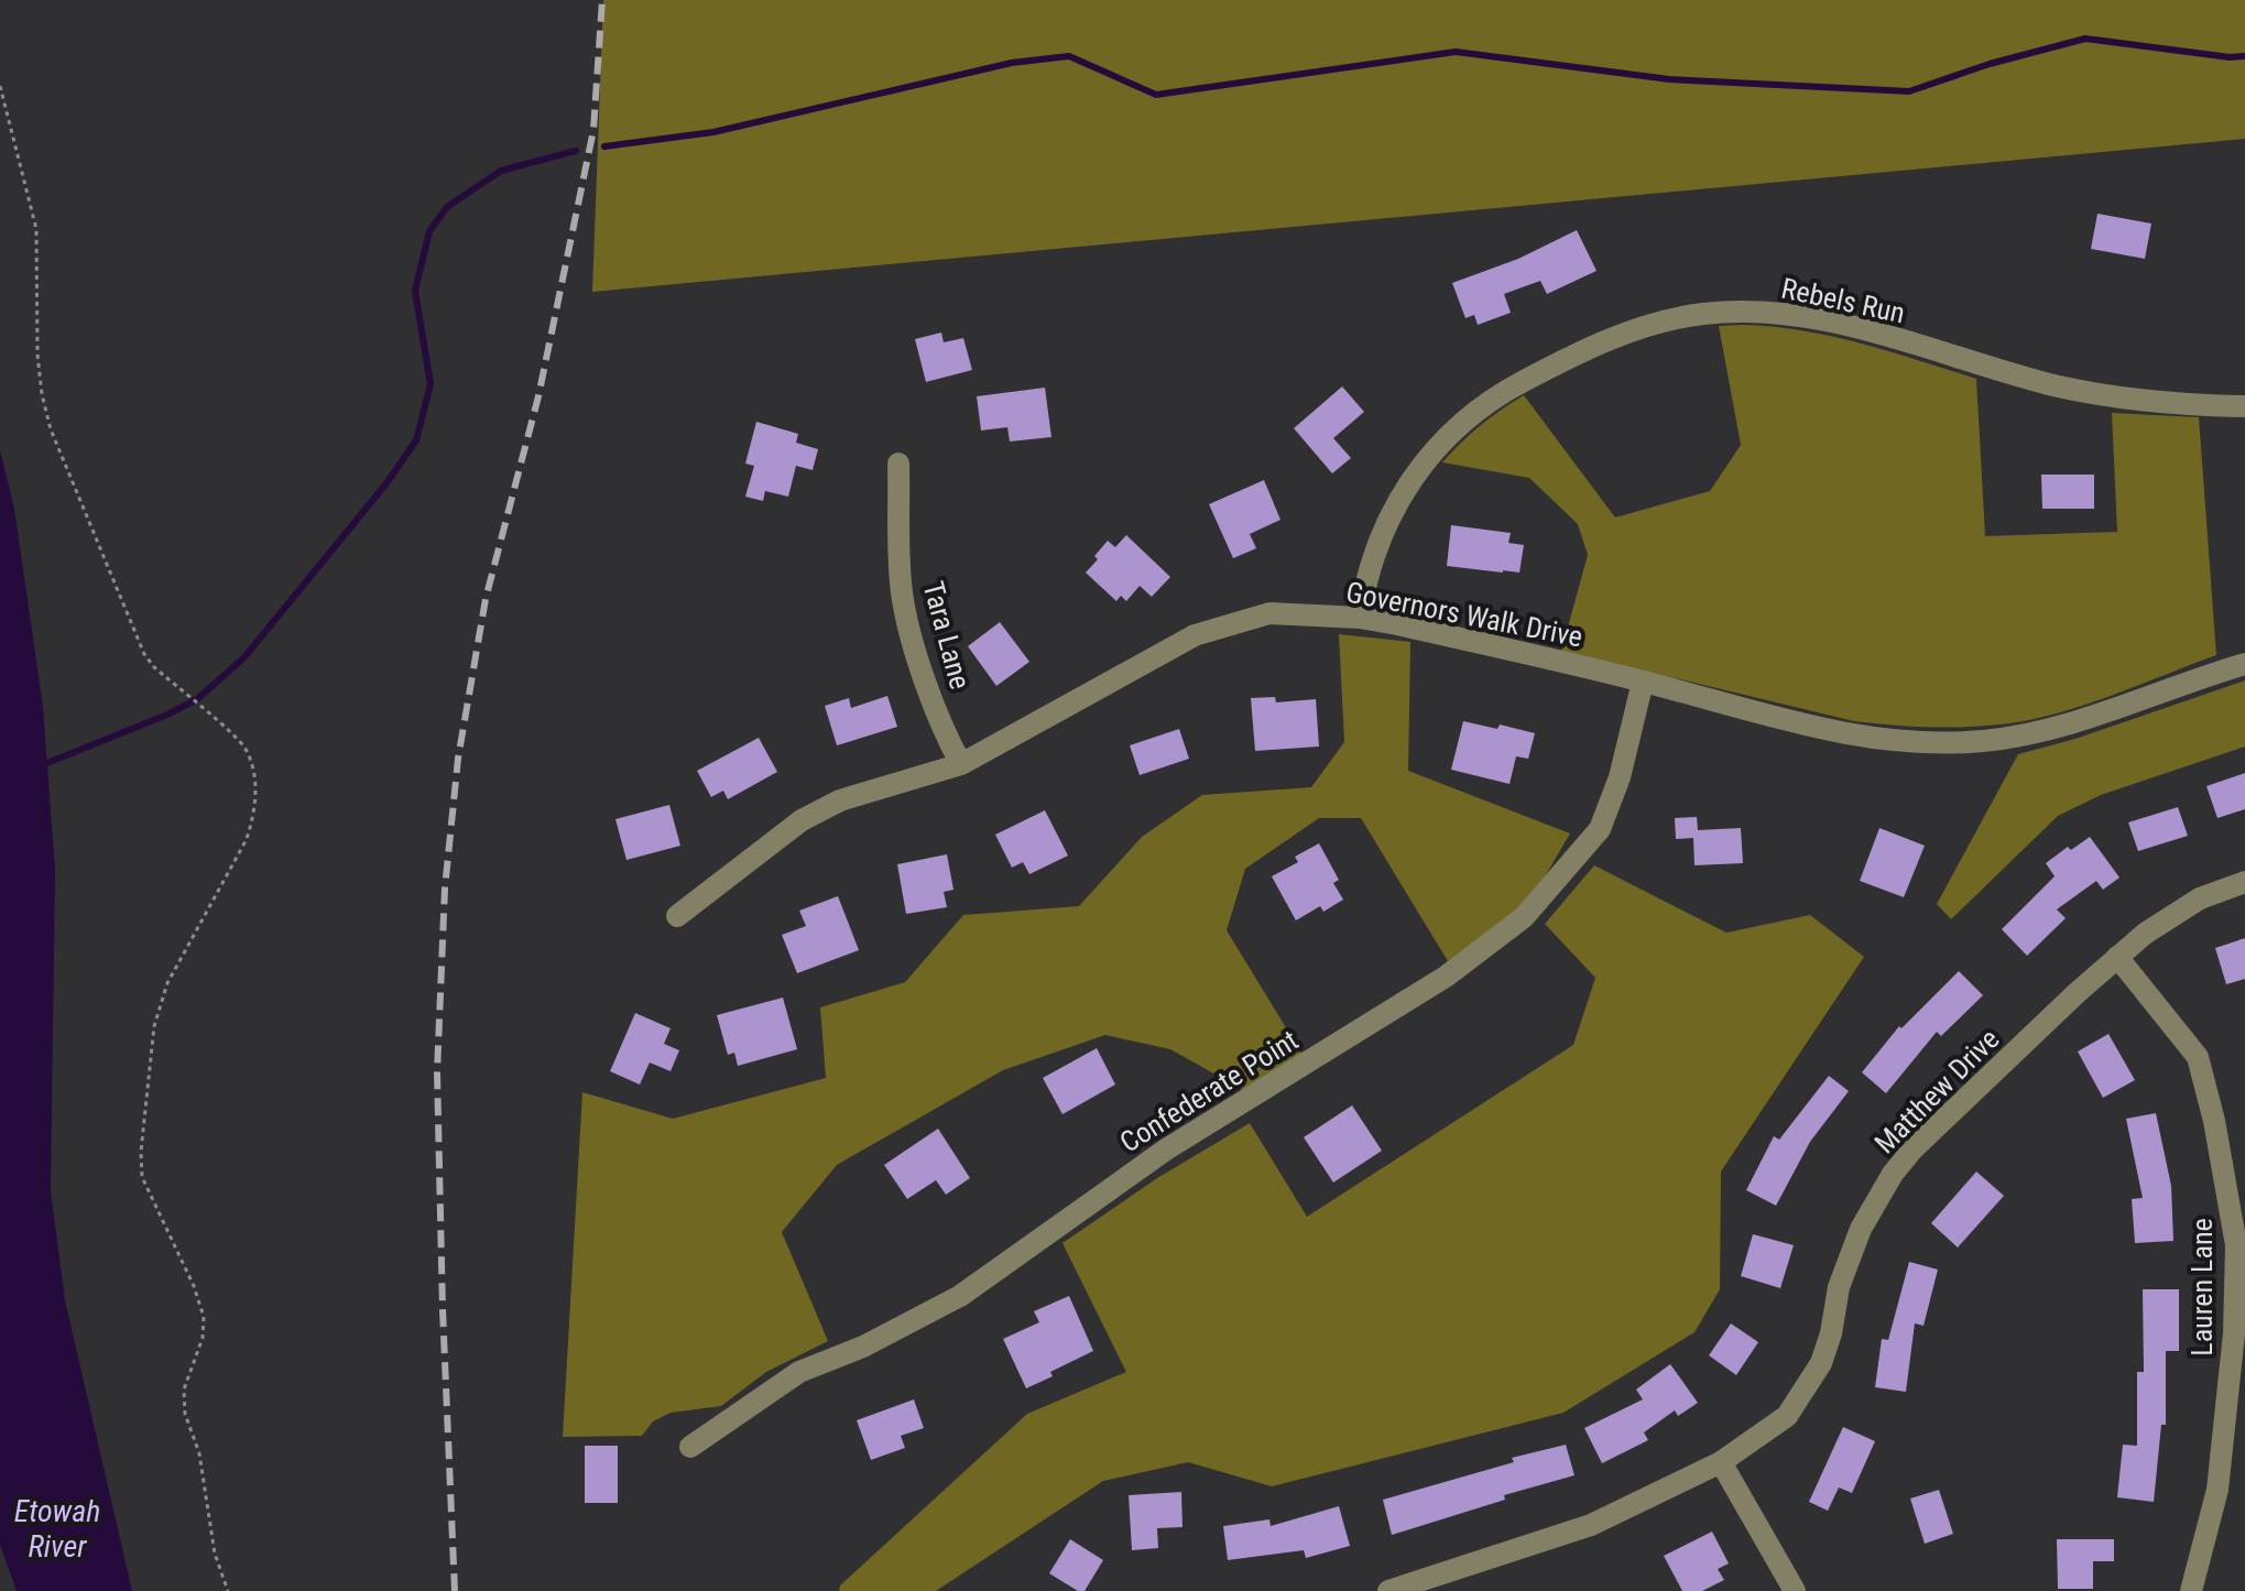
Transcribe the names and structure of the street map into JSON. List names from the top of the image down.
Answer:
{
  "streets": {
    "street": [
      "Rebels Run",
      "Governors Walk Drive",
      "Tara Lane",
      "Confederate Point",
      "Matthew Drive",
      "Lauren Lane"
    ]
  },
  "crossings": [
    ["Rebels Run", "Governors Walk Drive"],
    ["Governors Walk Drive", "Tara Lane"],
    ["Governors Walk Drive", "Confederate Point"],
    ["Matthew Drive", "Lauren Lane"]
  ],
  "water": ["Etowah River"]
}
